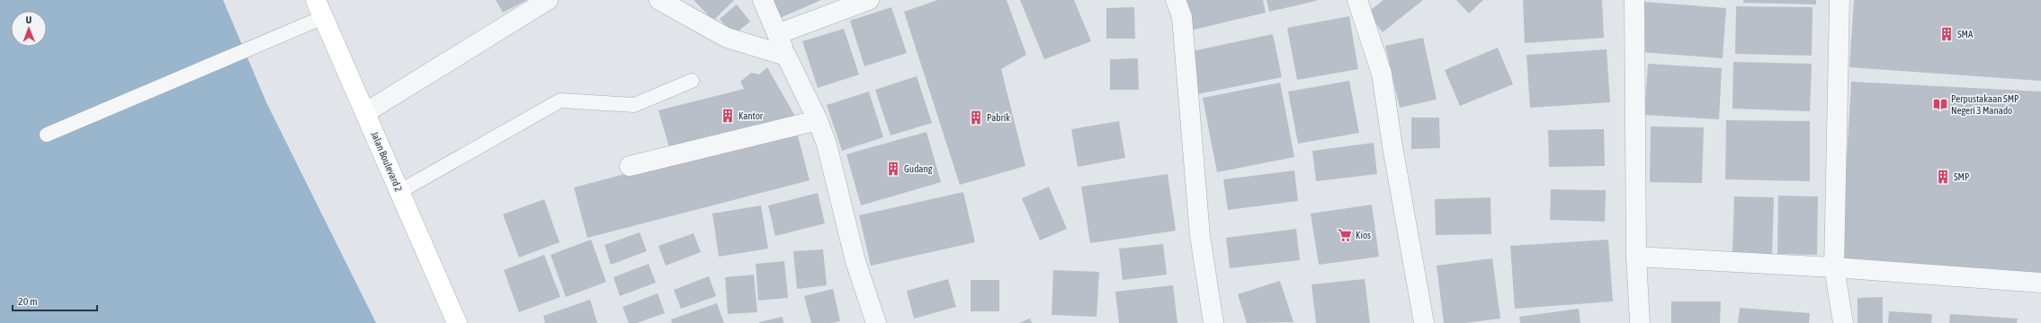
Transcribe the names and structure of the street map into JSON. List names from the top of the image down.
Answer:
{
  "streets": {
    "main road": ["Jalan Boulevard 2"]
  },
  "places": {
    "building": [
      "SMA",
      "Kantor",
      "Pabrik",
      "Gudang",
      "SMP"
    ],
    "library": ["Perpustakaan SMP Negeri 3 Manado"],
    "supermarket": ["Kios"]
  },
  "scale_bar": "20 m",
  "north": "top"
}
